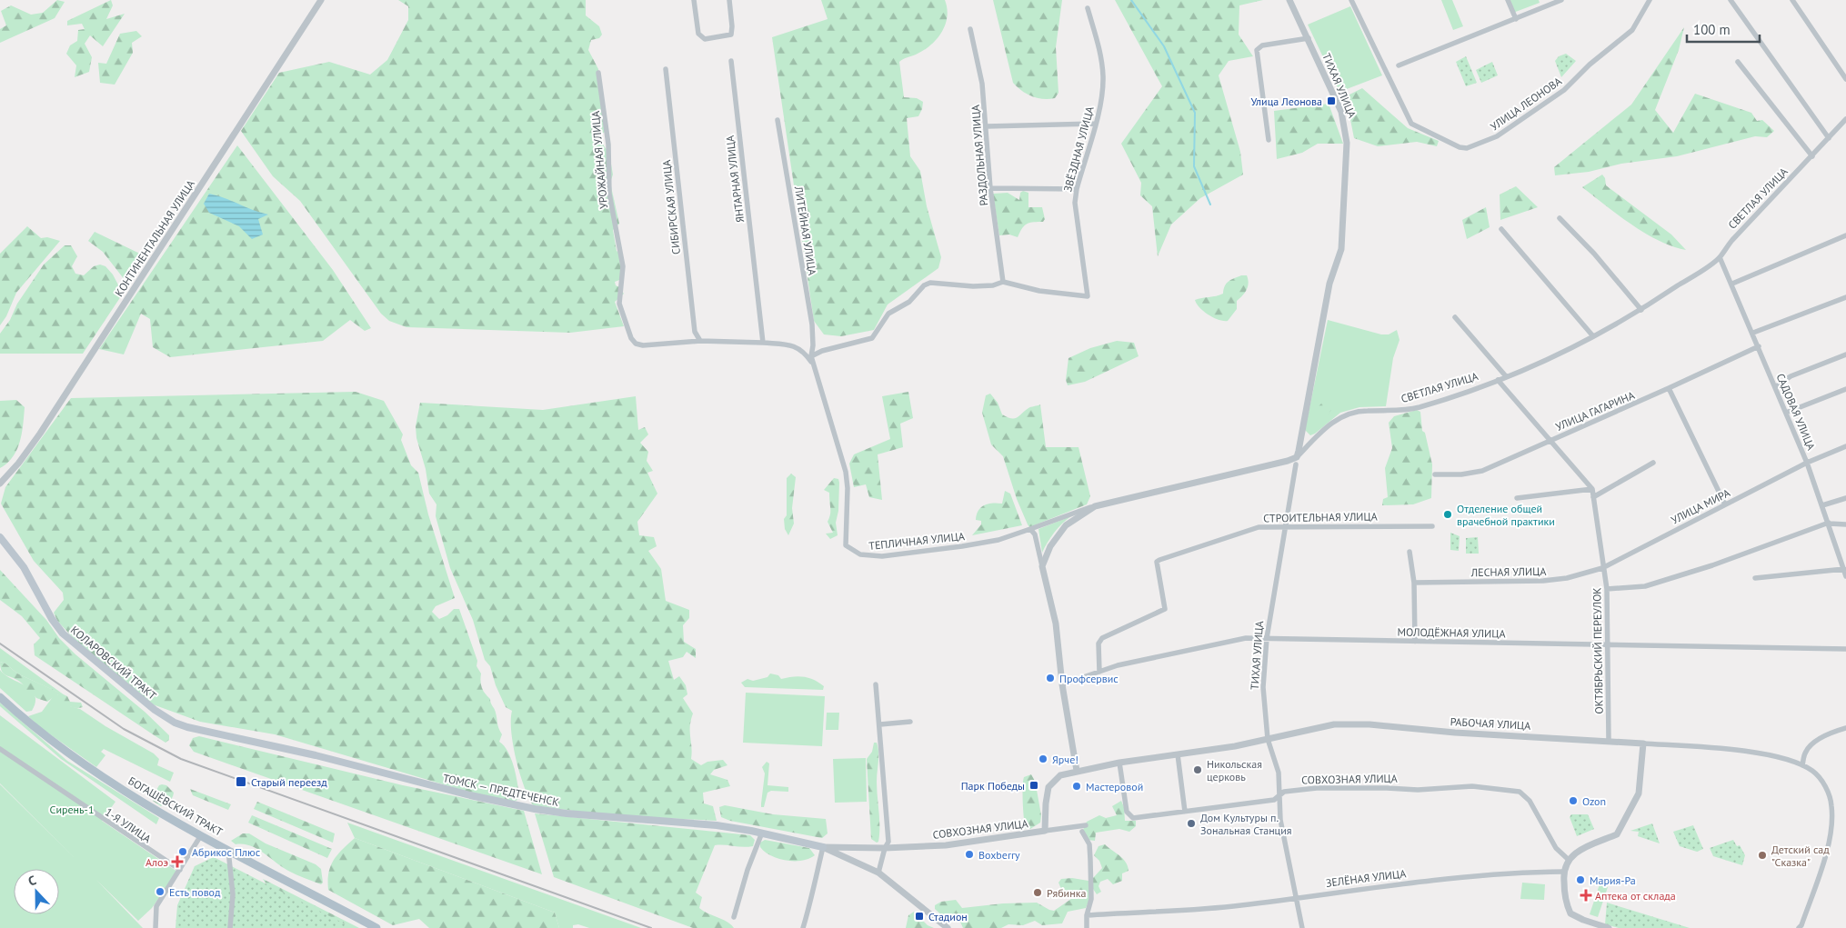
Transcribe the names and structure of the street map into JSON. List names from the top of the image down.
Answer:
{
  "streets": {
    "main road": ["КОЛАРОВСКИЙ ТРАКТ", "ТОМСК — ПРЕДТЕЧЕНСК", "БОГАШЁВСКИЙ ТРАКТ"],
    "street": [
      "ТИХАЯ УЛИЦА",
      "УЛИЦА ЛЕОНОВА",
      "ЗВЁЗДНАЯ УЛИЦА",
      "РАЗДОЛЬНАЯ УЛИЦА",
      "УРОЖАЙНАЯ УЛИЦА",
      "ЯНТАРНАЯ УЛИЦА",
      "СВЕТЛАЯ УЛИЦА",
      "СИБИРСКАЯ УЛИЦА",
      "ЛИТЕЙНАЯ УЛИЦА",
      "КОНТИНЕНТАЛЬНАЯ УЛИЦА",
      "УЛИЦА ГАГАРИНА",
      "САДОВАЯ УЛИЦА",
      "УЛИЦА МИРА",
      "СТРОИТЕЛЬНАЯ УЛИЦА",
      "ТЕПЛИЧНАЯ УЛИЦА",
      "ЛЕСНАЯ УЛИЦА",
      "МОЛОДЁЖНАЯ УЛИЦА",
      "ОКТЯБРЬСКИЙ ПЕРЕУЛОК",
      "РАБОЧАЯ УЛИЦА",
      "СОВХОЗНАЯ УЛИЦА",
      "1-Я УЛИЦА",
      "ЗЕЛЁНАЯ УЛИЦА"
    ]
  },
  "crossings": [
    ["ТИХАЯ УЛИЦА", "СВЕТЛАЯ УЛИЦА"],
    ["ТИХАЯ УЛИЦА", "СТРОИТЕЛЬНАЯ УЛИЦА"],
    ["ТИХАЯ УЛИЦА", "МОЛОДЁЖНАЯ УЛИЦА"],
    ["ТИХАЯ УЛИЦА", "РАБОЧАЯ УЛИЦА"],
    ["ТИХАЯ УЛИЦА", "СОВХОЗНАЯ УЛИЦА"],
    ["ТИХАЯ УЛИЦА", "ЗЕЛЁНАЯ УЛИЦА"],
    ["ЗВЁЗДНАЯ УЛИЦА", "РАЗДОЛЬНАЯ УЛИЦА"],
    ["УРОЖАЙНАЯ УЛИЦА", "СИБИРСКАЯ УЛИЦА"],
    ["СВЕТЛАЯ УЛИЦА", "САДОВАЯ УЛИЦА"],
    ["УЛИЦА ГАГАРИНА", "САДОВАЯ УЛИЦА"],
    ["САДОВАЯ УЛИЦА", "УЛИЦА МИРА"],
    ["УЛИЦА МИРА", "ЛЕСНАЯ УЛИЦА"],
    ["УЛИЦА МИРА", "ОКТЯБРЬСКИЙ ПЕРЕУЛОК"],
    ["СТРОИТЕЛЬНАЯ УЛИЦА", "МОЛОДЁЖНАЯ УЛИЦА"],
    ["ЛЕСНАЯ УЛИЦА", "ОКТЯБРЬСКИЙ ПЕРЕУЛОК"],
    ["МОЛОДЁЖНАЯ УЛИЦА", "ОКТЯБРЬСКИЙ ПЕРЕУЛОК"],
    ["ОКТЯБРЬСКИЙ ПЕРЕУЛОК", "РАБОЧАЯ УЛИЦА"],
    ["КОЛАРОВСКИЙ ТРАКТ", "ТОМСК — ПРЕДТЕЧЕНСК"],
    ["РАБОЧАЯ УЛИЦА", "СОВХОЗНАЯ УЛИЦА"],
    ["СОВХОЗНАЯ УЛИЦА", "ТОМСК — ПРЕДТЕЧЕНСК"]
  ],
  "parks": ["Сирень-1"],
  "places": {
    "transit": [
      "Улица Леонова",
      "Старый переезд",
      "Парк Победы",
      "Стадион"
    ],
    "other": [
      "Отделение общей врачебной практики",
      "Профсервис",
      "Ярче!",
      "Никольская церковь",
      "Мастеровой",
      "Ozon",
      "Дом Культуры п. Зональная Станция",
      "Абрикос Плюс",
      "Boxberry",
      "Детский сад \"Сказка\"",
      "Мария-Ра",
      "Есть повод",
      "Рябинка"
    ],
    "health": ["Алоэ", "Аптека от склада"]
  },
  "scale_bar": "100 m",
  "north": "top"
}
